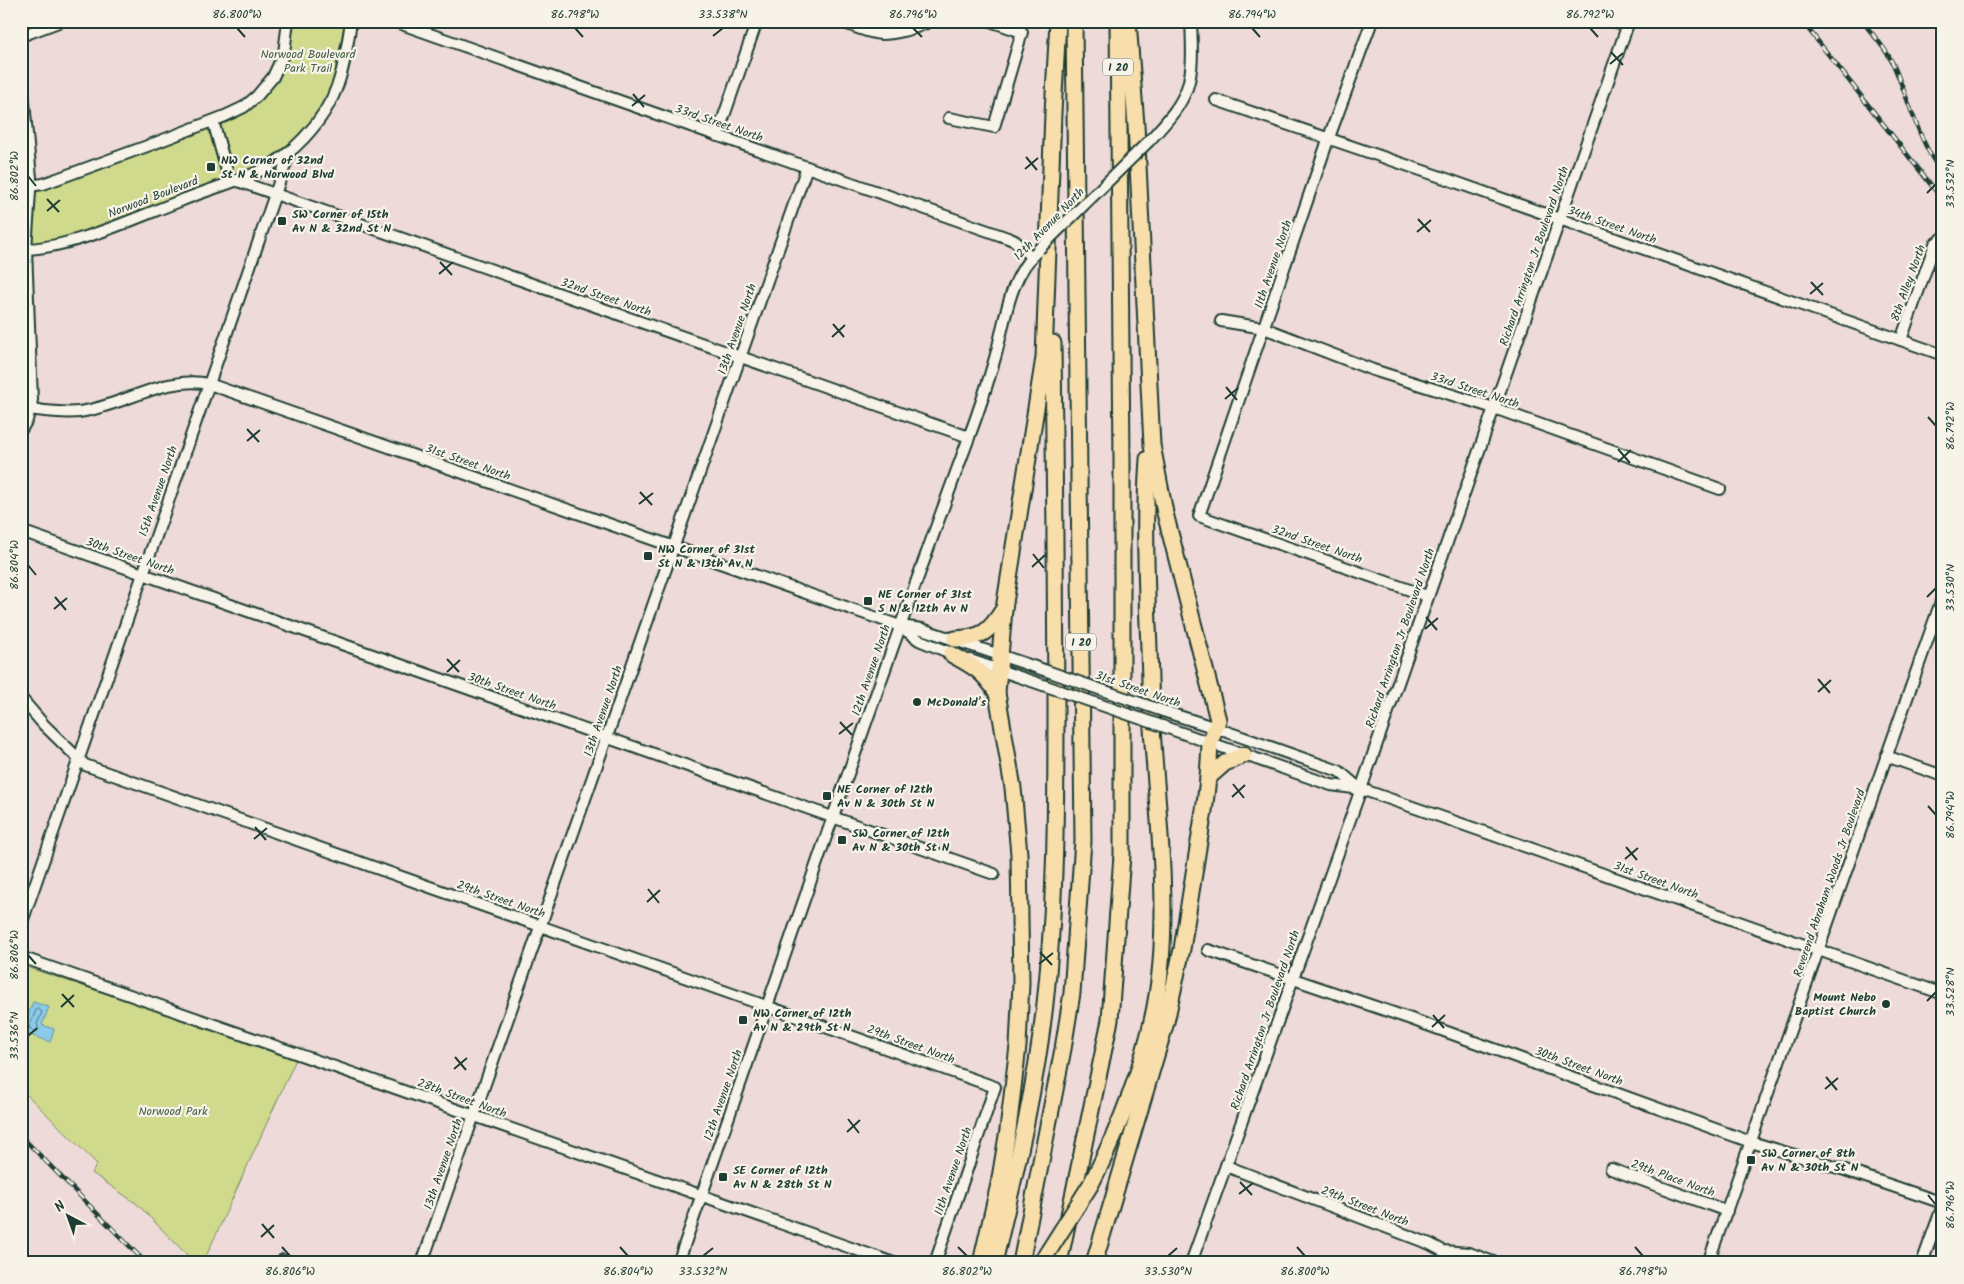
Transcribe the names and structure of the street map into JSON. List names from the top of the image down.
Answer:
{
  "streets": {
    "highway": ["I 20"],
    "street": [
      "33rd Street North",
      "Norwood Boulevard",
      "12th Avenue North",
      "34th Street North",
      "Richard Arrington Jr Boulevard North",
      "11th Avenue North",
      "8th Alley North",
      "32nd Street North",
      "13th Avenue North",
      "31st Street North",
      "15th Avenue North",
      "30th Street North",
      "Reverend Abraham Woods Jr Boulevard",
      "29th Street North",
      "28th Street North",
      "29th Place North"
    ]
  },
  "crossings": [
    ["33rd Street North", "12th Avenue North"],
    ["33rd Street North", "Richard Arrington Jr Boulevard North"],
    ["33rd Street North", "11th Avenue North"],
    ["33rd Street North", "13th Avenue North"],
    ["Norwood Boulevard", "32nd Street North"],
    ["Norwood Boulevard", "15th Avenue North"],
    ["12th Avenue North", "32nd Street North"],
    ["12th Avenue North", "31st Street North"],
    ["12th Avenue North", "30th Street North"],
    ["12th Avenue North", "29th Street North"],
    ["12th Avenue North", "28th Street North"],
    ["34th Street North", "Richard Arrington Jr Boulevard North"],
    ["34th Street North", "11th Avenue North"],
    ["34th Street North", "8th Alley North"],
    ["Richard Arrington Jr Boulevard North", "32nd Street North"],
    ["Richard Arrington Jr Boulevard North", "31st Street North"],
    ["Richard Arrington Jr Boulevard North", "30th Street North"],
    ["Richard Arrington Jr Boulevard North", "29th Street North"],
    ["11th Avenue North", "32nd Street North"],
    ["11th Avenue North", "29th Street North"],
    ["32nd Street North", "13th Avenue North"],
    ["32nd Street North", "15th Avenue North"],
    ["13th Avenue North", "31st Street North"],
    ["13th Avenue North", "30th Street North"],
    ["13th Avenue North", "29th Street North"],
    ["13th Avenue North", "28th Street North"],
    ["31st Street North", "15th Avenue North"],
    ["31st Street North", "Reverend Abraham Woods Jr Boulevard"],
    ["15th Avenue North", "30th Street North"],
    ["15th Avenue North", "29th Street North"],
    ["30th Street North", "Reverend Abraham Woods Jr Boulevard"],
    ["Reverend Abraham Woods Jr Boulevard", "29th Place North"]
  ],
  "parks": ["Norwood Boulevard Park Trail", "Norwood Park"],
  "places": {
    "transit": [
      "NW Corner of 32nd St N & Norwood Blvd",
      "SW Corner of 15th Av N & 32nd St N",
      "NW Corner of 31st St N & 13th Av N",
      "NE Corner of 31st S N & 12th Av N",
      "NE Corner of 12th Av N & 30th St N",
      "SW Corner of 12th Av N & 30th St N",
      "NW Corner of 12th Av N & 29th St N",
      "SW Corner of 8th Av N & 30th St N",
      "SE Corner of 12th Av N & 28th St N"
    ],
    "other": ["McDonald's", "Mount Nebo Baptist Church"]
  },
  "north": "top left",
  "coordinates": [
    "86.800°W",
    "86.798°W",
    "33.538°N",
    "86.796°W",
    "86.794°W",
    "86.792°W",
    "86.802°W",
    "33.532°N",
    "86.804°W",
    "33.530°N",
    "86.806°W",
    "33.528°N",
    "33.536°N"
  ]
}
